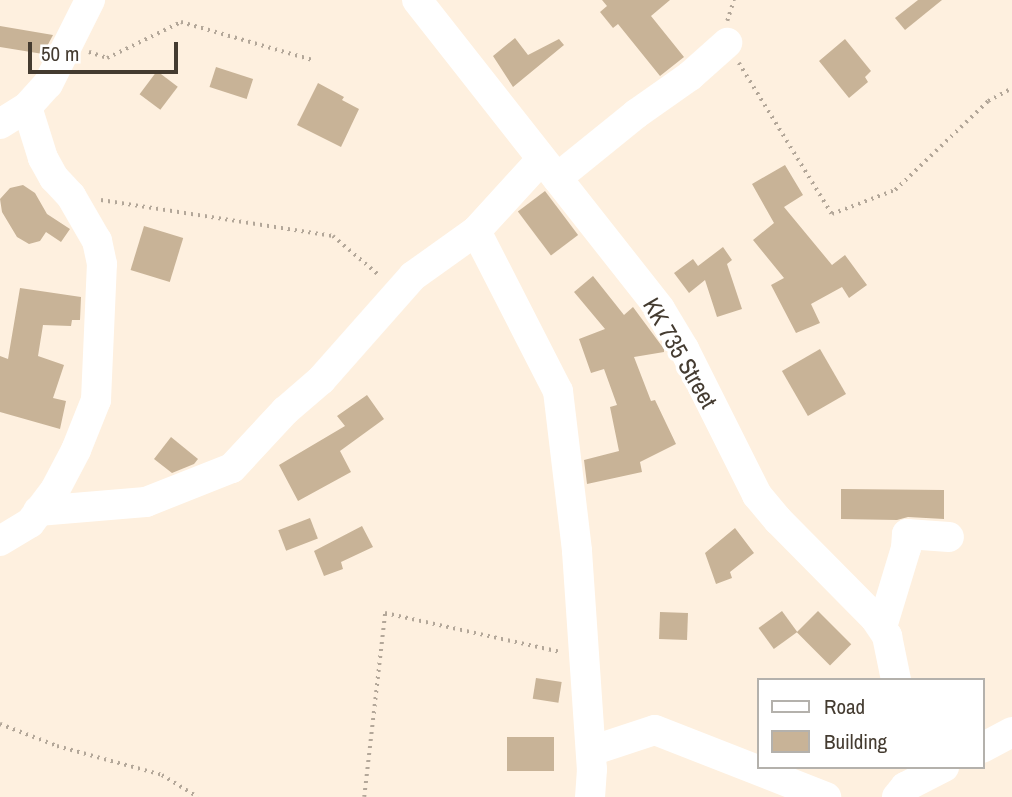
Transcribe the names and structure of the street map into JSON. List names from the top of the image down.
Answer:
{
  "streets": {
    "street": ["KK 735 Street"]
  },
  "legend": ["Road", "Building"],
  "scale_bar": "50 m"
}
